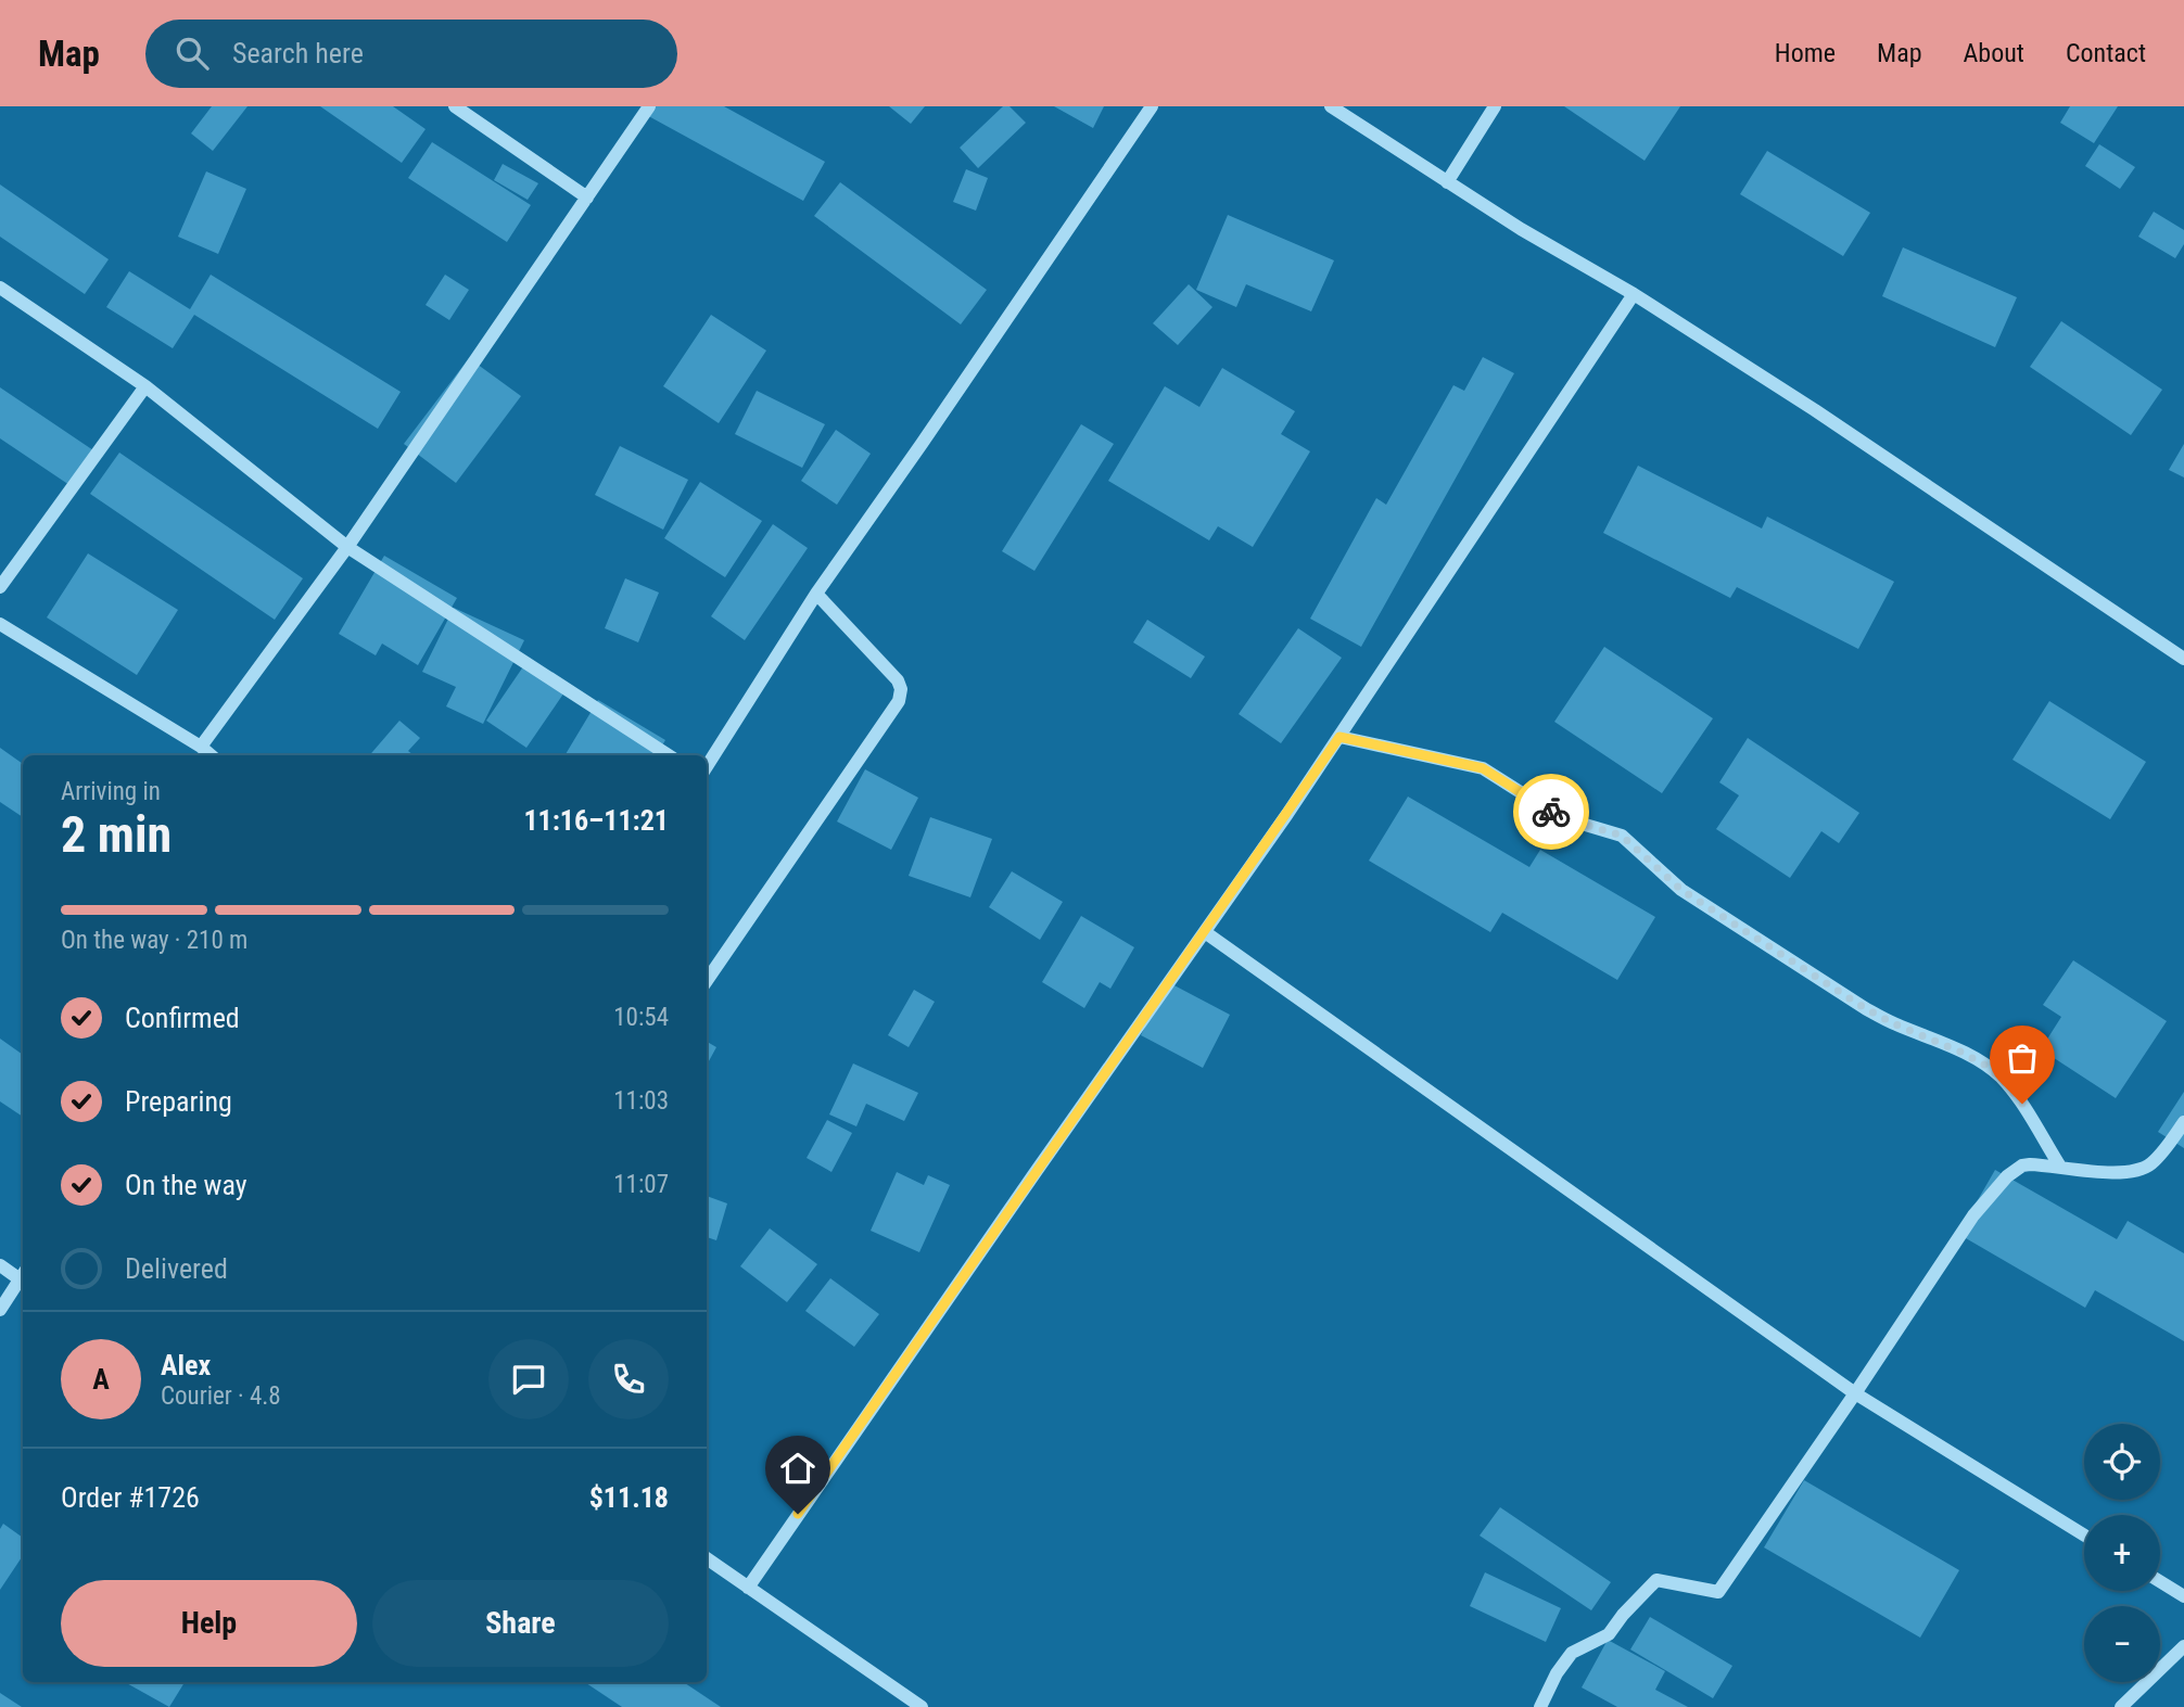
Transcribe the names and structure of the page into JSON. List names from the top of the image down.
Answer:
{
  "page": {
    "header": "Map",
    "search": "Search here",
    "nav": [
      "Home",
      "Map",
      "About",
      "Contact"
    ],
    "heading": ["2 min", "Arriving in", "11:16–11:21"],
    "panel": [
      "Alex",
      "Courier · 4.8",
      "Order #1726",
      "$11.18"
    ],
    "bar": "On the way · 210 m",
    "list": [
      ["Confirmed", "10:54"],
      ["Preparing", "11:03"],
      ["On the way", "11:07"],
      "Delivered"
    ],
    "round": "A",
    "map_buttons": ["+", "−"],
    "buttons": ["Help", "Share"]
  }
}
